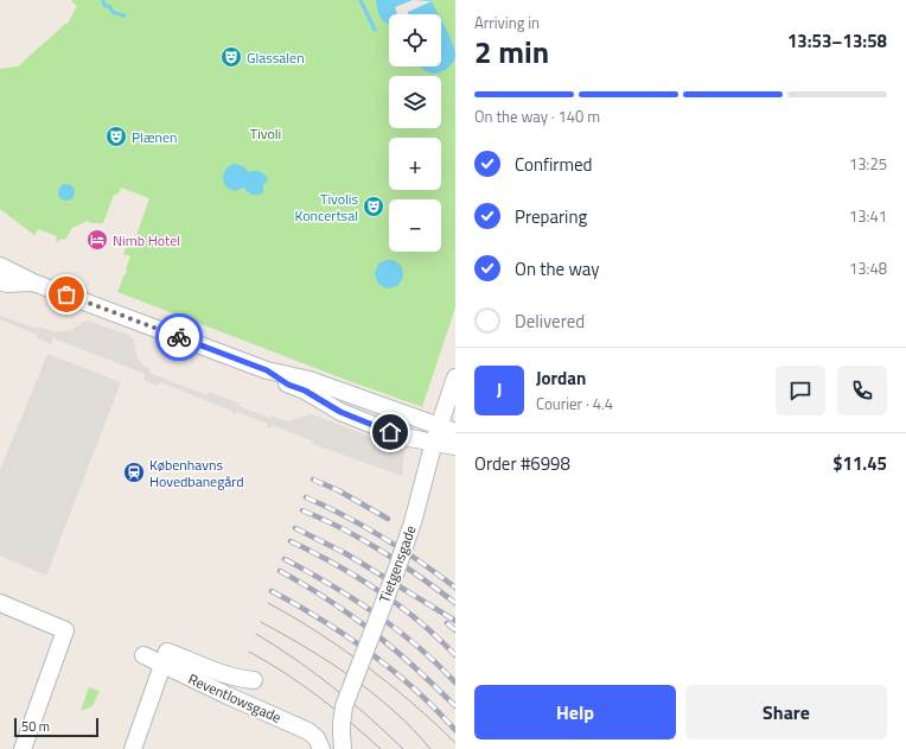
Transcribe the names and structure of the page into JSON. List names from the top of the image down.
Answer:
{
  "streets": {
    "street": ["Tietgensgade", "Reventlowsgade"]
  },
  "parks": ["Tivoli"],
  "places": {
    "theatre": ["Glassalen", "Plænen", "Tivolis Koncertsal"],
    "hotel": ["Nimb Hotel"],
    "station": ["Københavns Hovedbanegård"]
  },
  "scale_bar": "50 m",
  "page": {
    "heading": ["2 min", "Arriving in", "13:53–13:58"],
    "panel": [
      "Jordan",
      "Courier · 4.4",
      "Order #6998",
      "$11.45"
    ],
    "map_buttons": ["+", "−"],
    "bar": "On the way · 140 m",
    "list": [
      ["Confirmed", "13:25"],
      ["Preparing", "13:41"],
      ["On the way", "13:48"],
      "Delivered"
    ],
    "round": "J",
    "buttons": ["Help", "Share"],
    "scale": "50 m"
  }
}
